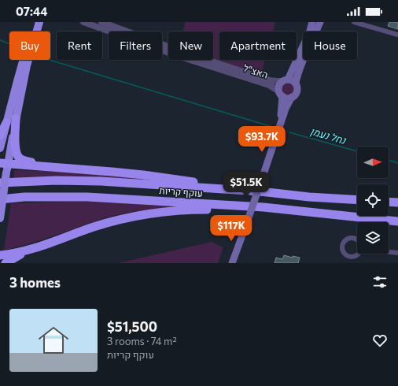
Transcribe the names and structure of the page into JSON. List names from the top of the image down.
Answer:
{
  "streets": {
    "highway": ["עוקף קריות"],
    "street": ["האצ\"ל"]
  },
  "water": ["נחל נעמן"],
  "north": "right",
  "page": {
    "status": "07:44",
    "chip": [
      "Buy",
      "Rent",
      "Filters",
      "New",
      "Apartment",
      "House"
    ],
    "price": ["$93.7K", "$51.5K", "$117K"],
    "heading": "3 homes",
    "list": [
      {
        "name": "$51,500",
        "note": "3 rooms · 74 m² · עוקף קריות"
      }
    ]
  }
}
